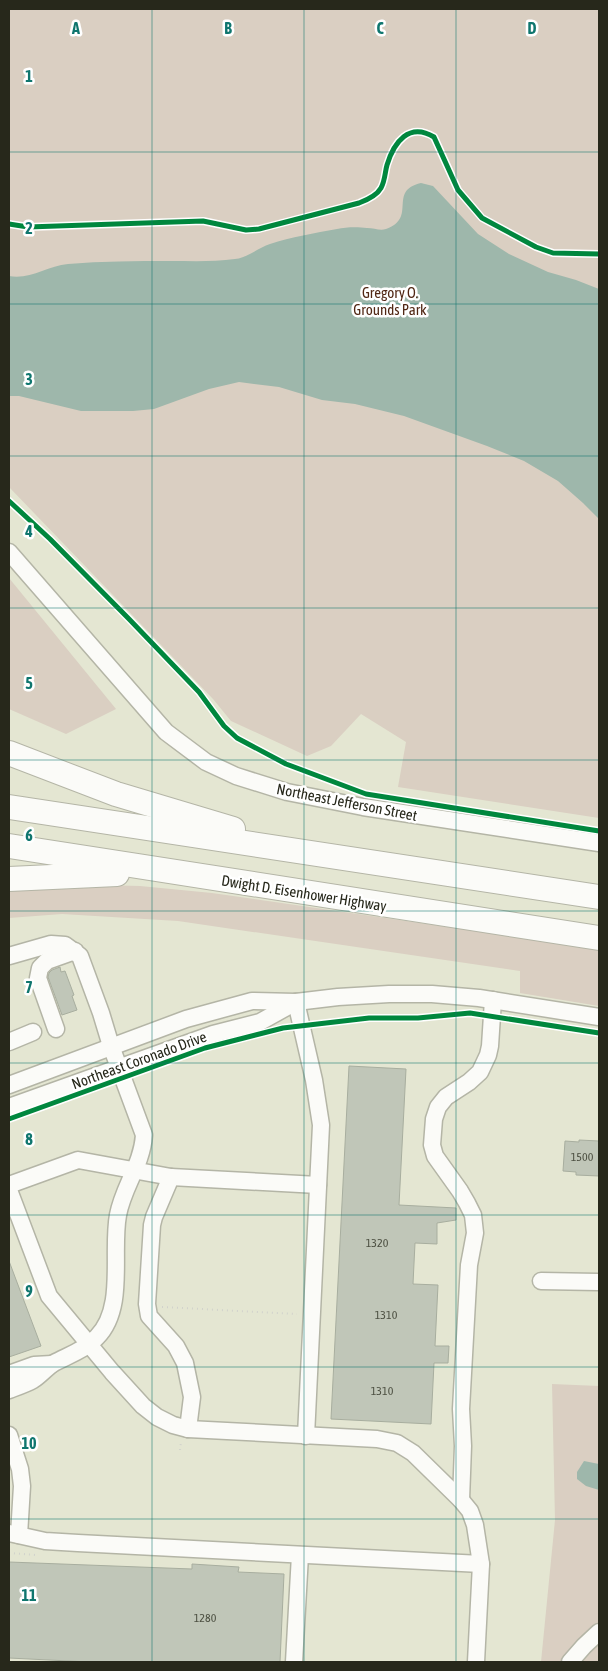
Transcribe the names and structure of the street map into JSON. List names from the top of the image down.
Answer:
{
  "streets": {
    "highway": ["Dwight D. Eisenhower Highway"],
    "street": ["Northeast Jefferson Street", "Northeast Coronado Drive"]
  },
  "parks": ["Gregory O. Grounds Park"],
  "house_numbers": [
    "1500",
    "1320",
    "1310",
    "1310",
    "1280"
  ],
  "grid": {
    "columns": [
      "A",
      "B",
      "C",
      "D"
    ],
    "rows": [
      "1",
      "2",
      "3",
      "4",
      "5",
      "6",
      "7",
      "8",
      "9",
      "10",
      "11"
    ]
  }
}
